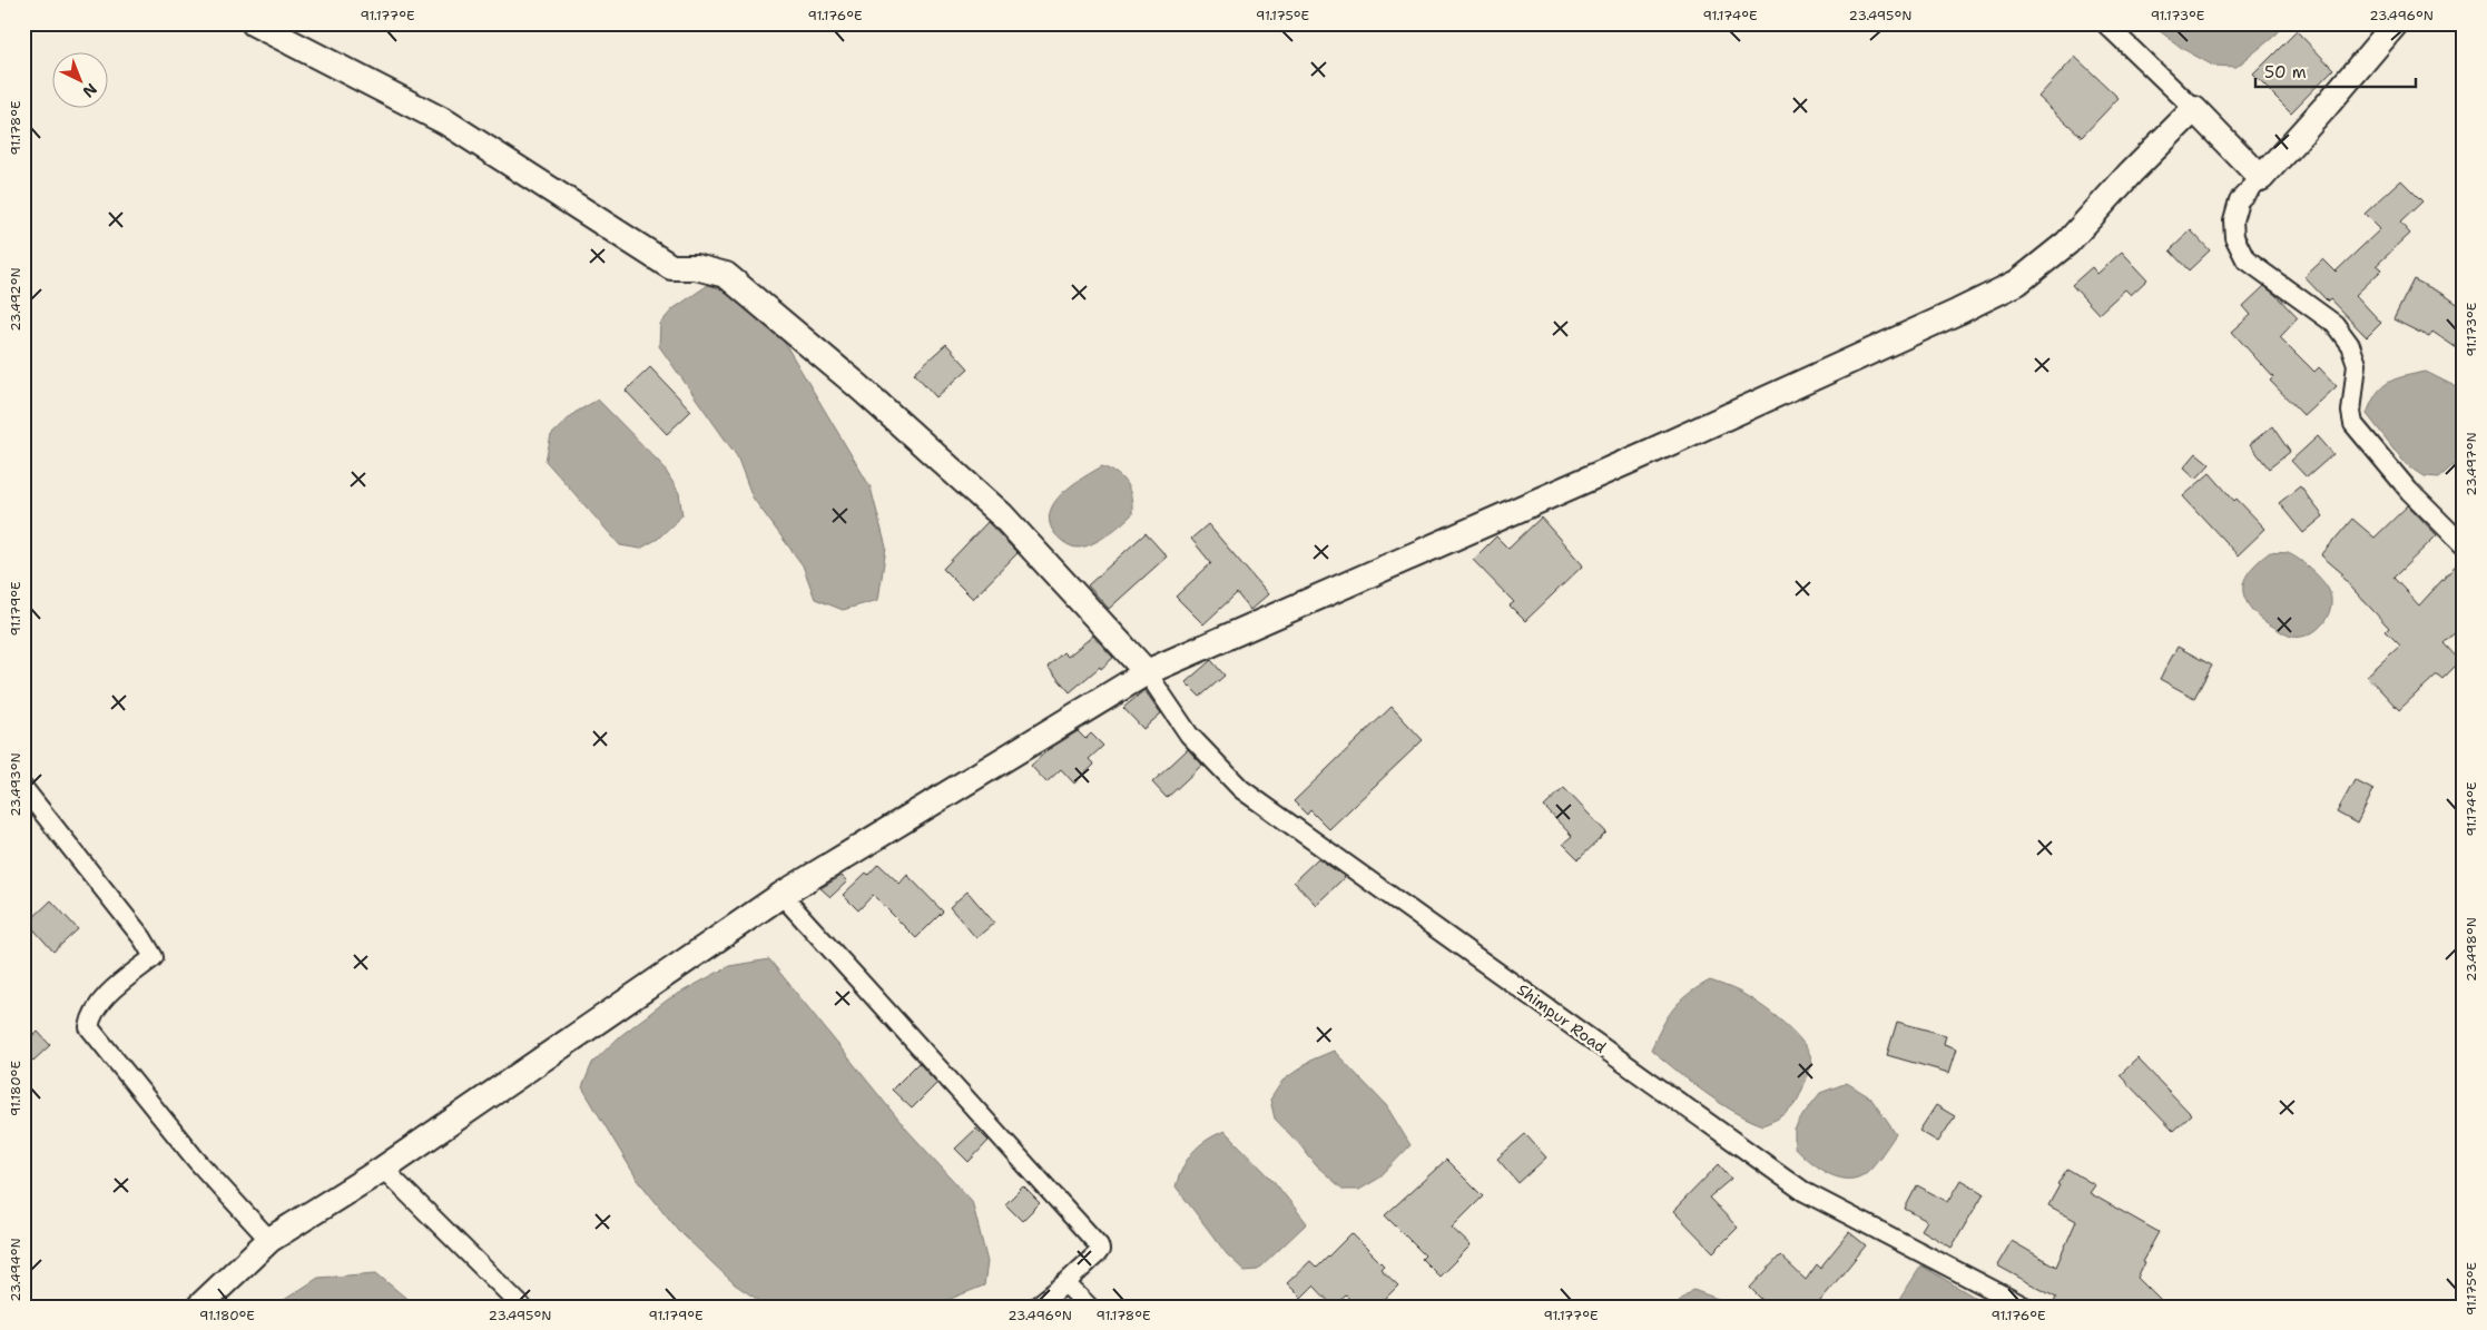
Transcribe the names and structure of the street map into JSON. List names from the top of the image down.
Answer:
{
  "streets": {
    "street": ["Shimpur Road"]
  },
  "scale_bar": "50 m",
  "north": "bottom right",
  "coordinates": [
    "91.177°E",
    "91.176°E",
    "91.175°E",
    "91.174°E",
    "23.495°N",
    "91.173°E",
    "23.496°N",
    "91.178°E",
    "23.492°N",
    "23.497°N",
    "91.179°E",
    "23.493°N",
    "23.498°N",
    "91.180°E",
    "23.494°N"
  ]
}
